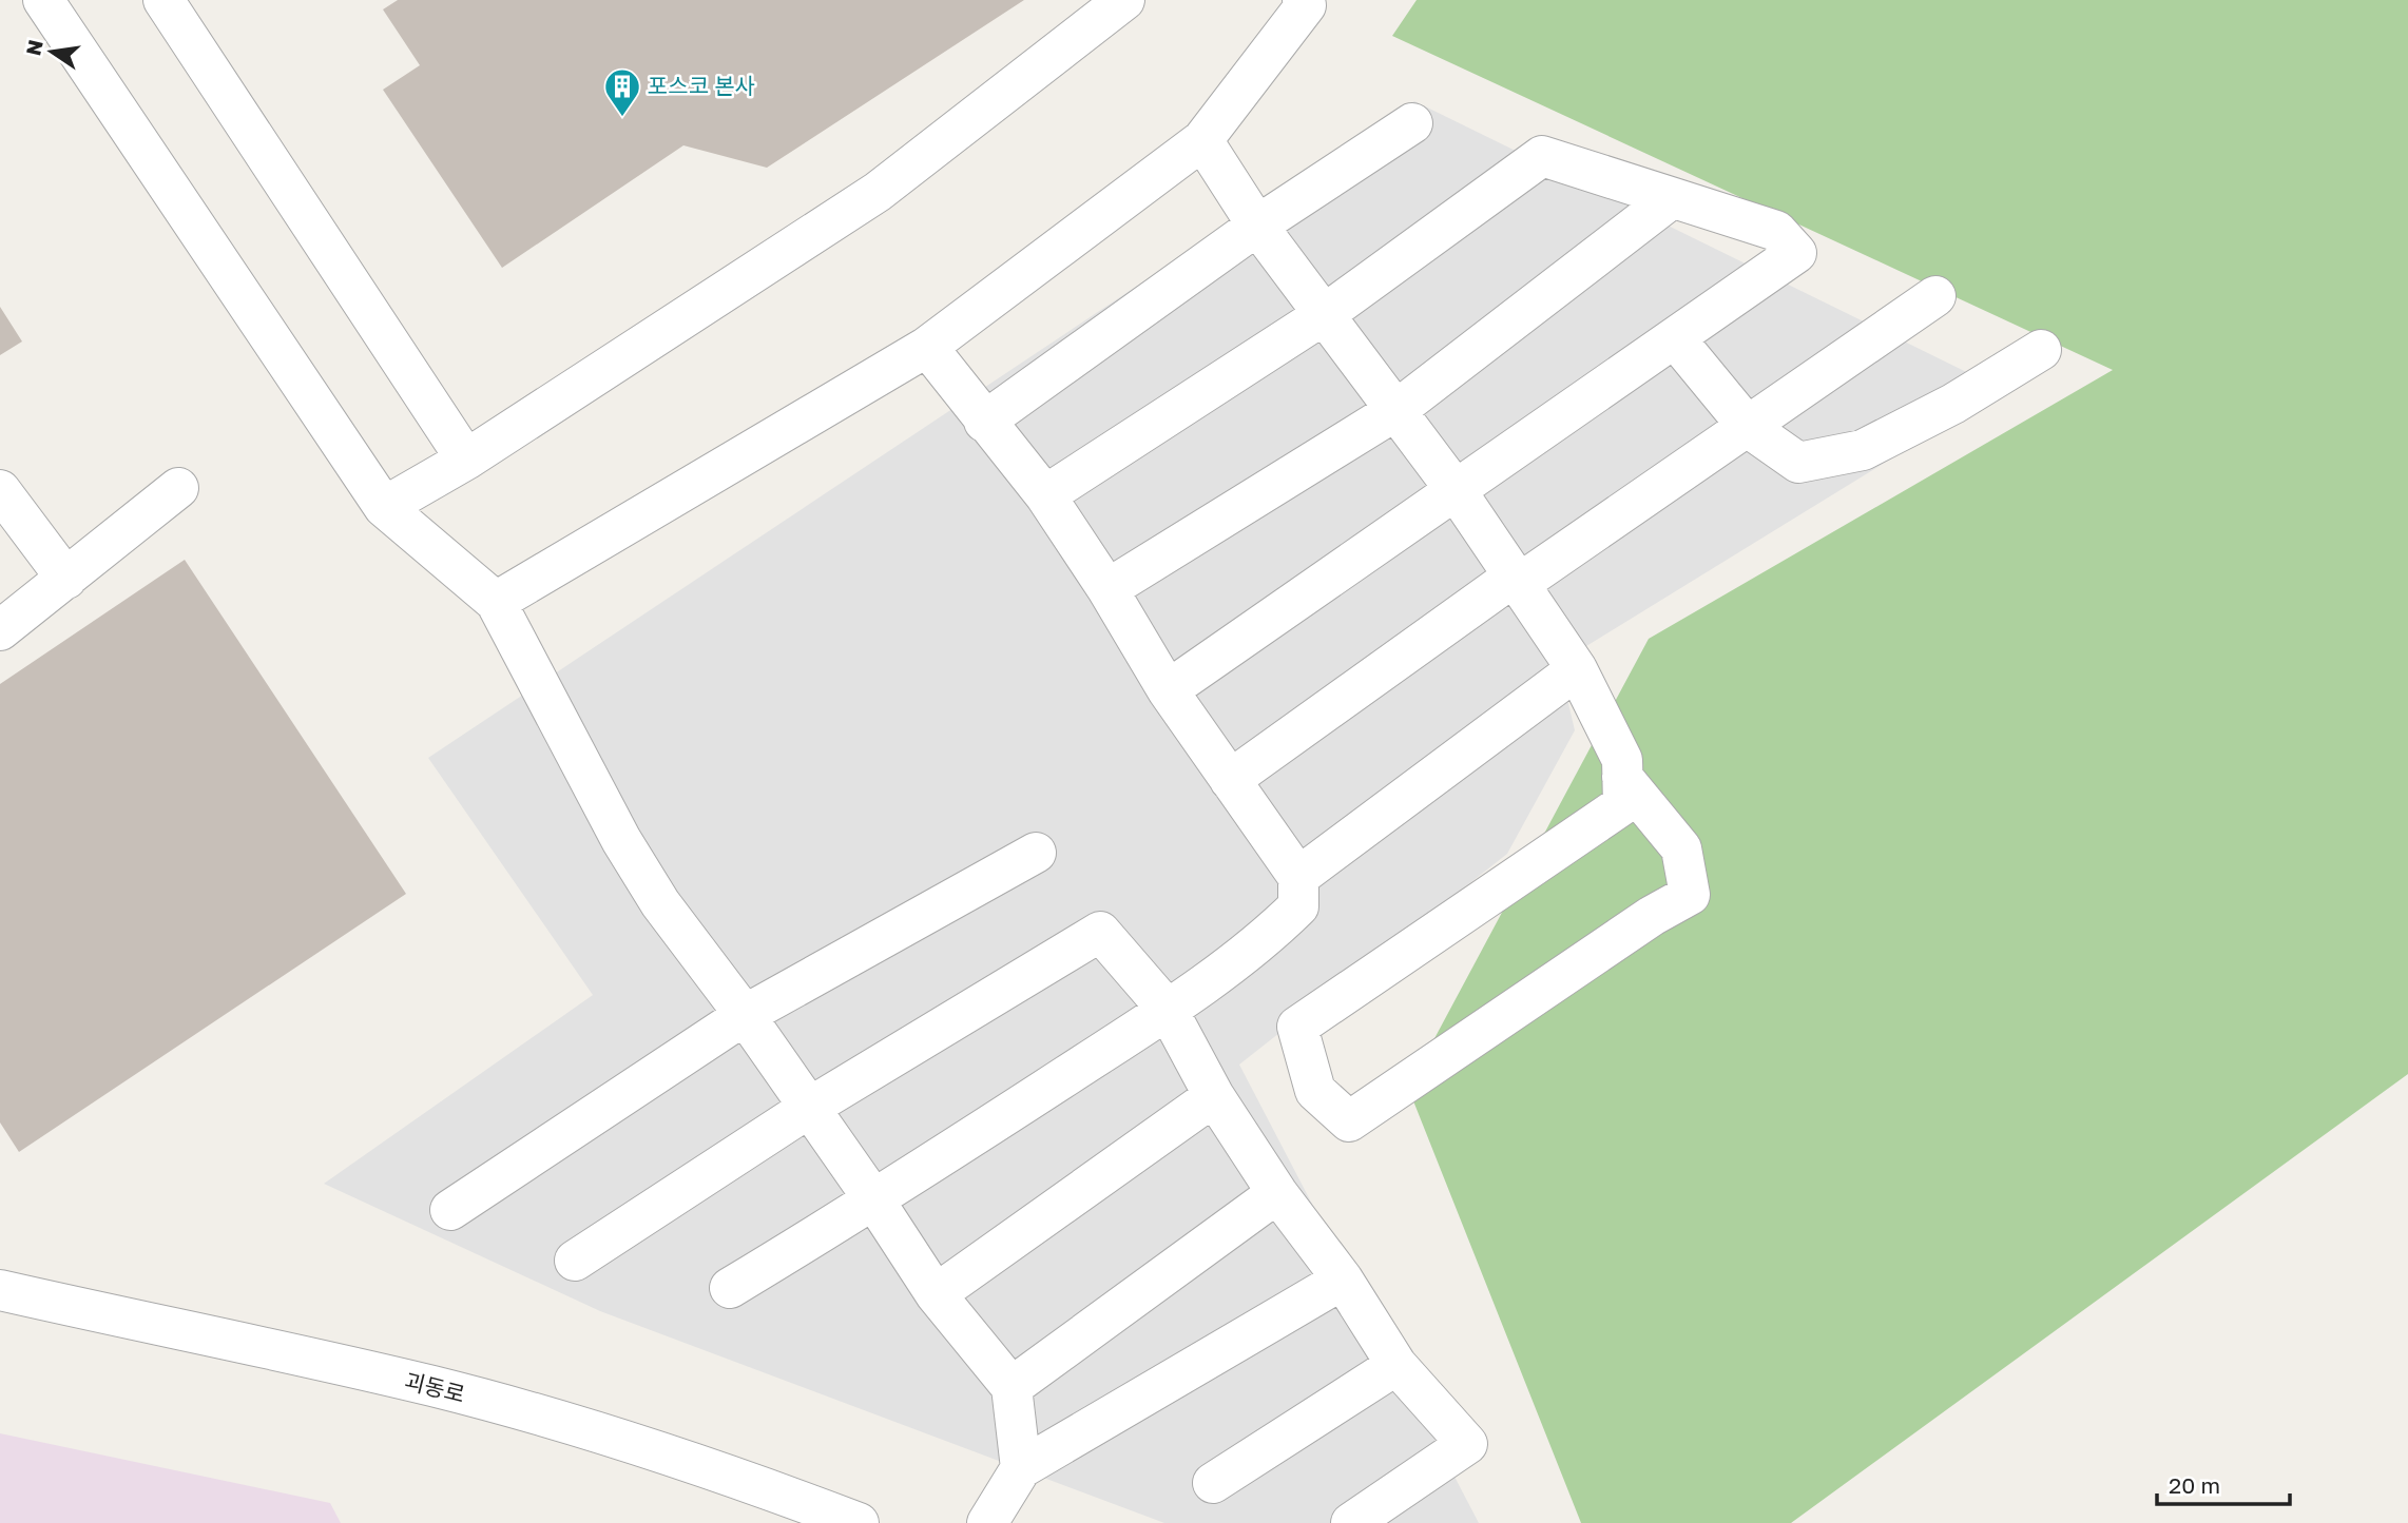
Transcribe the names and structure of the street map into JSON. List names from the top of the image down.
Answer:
{
  "streets": {
    "street": ["괴동로"]
  },
  "places": {
    "building": ["포스코 본사"]
  },
  "scale_bar": "20 m",
  "north": "left"
}
